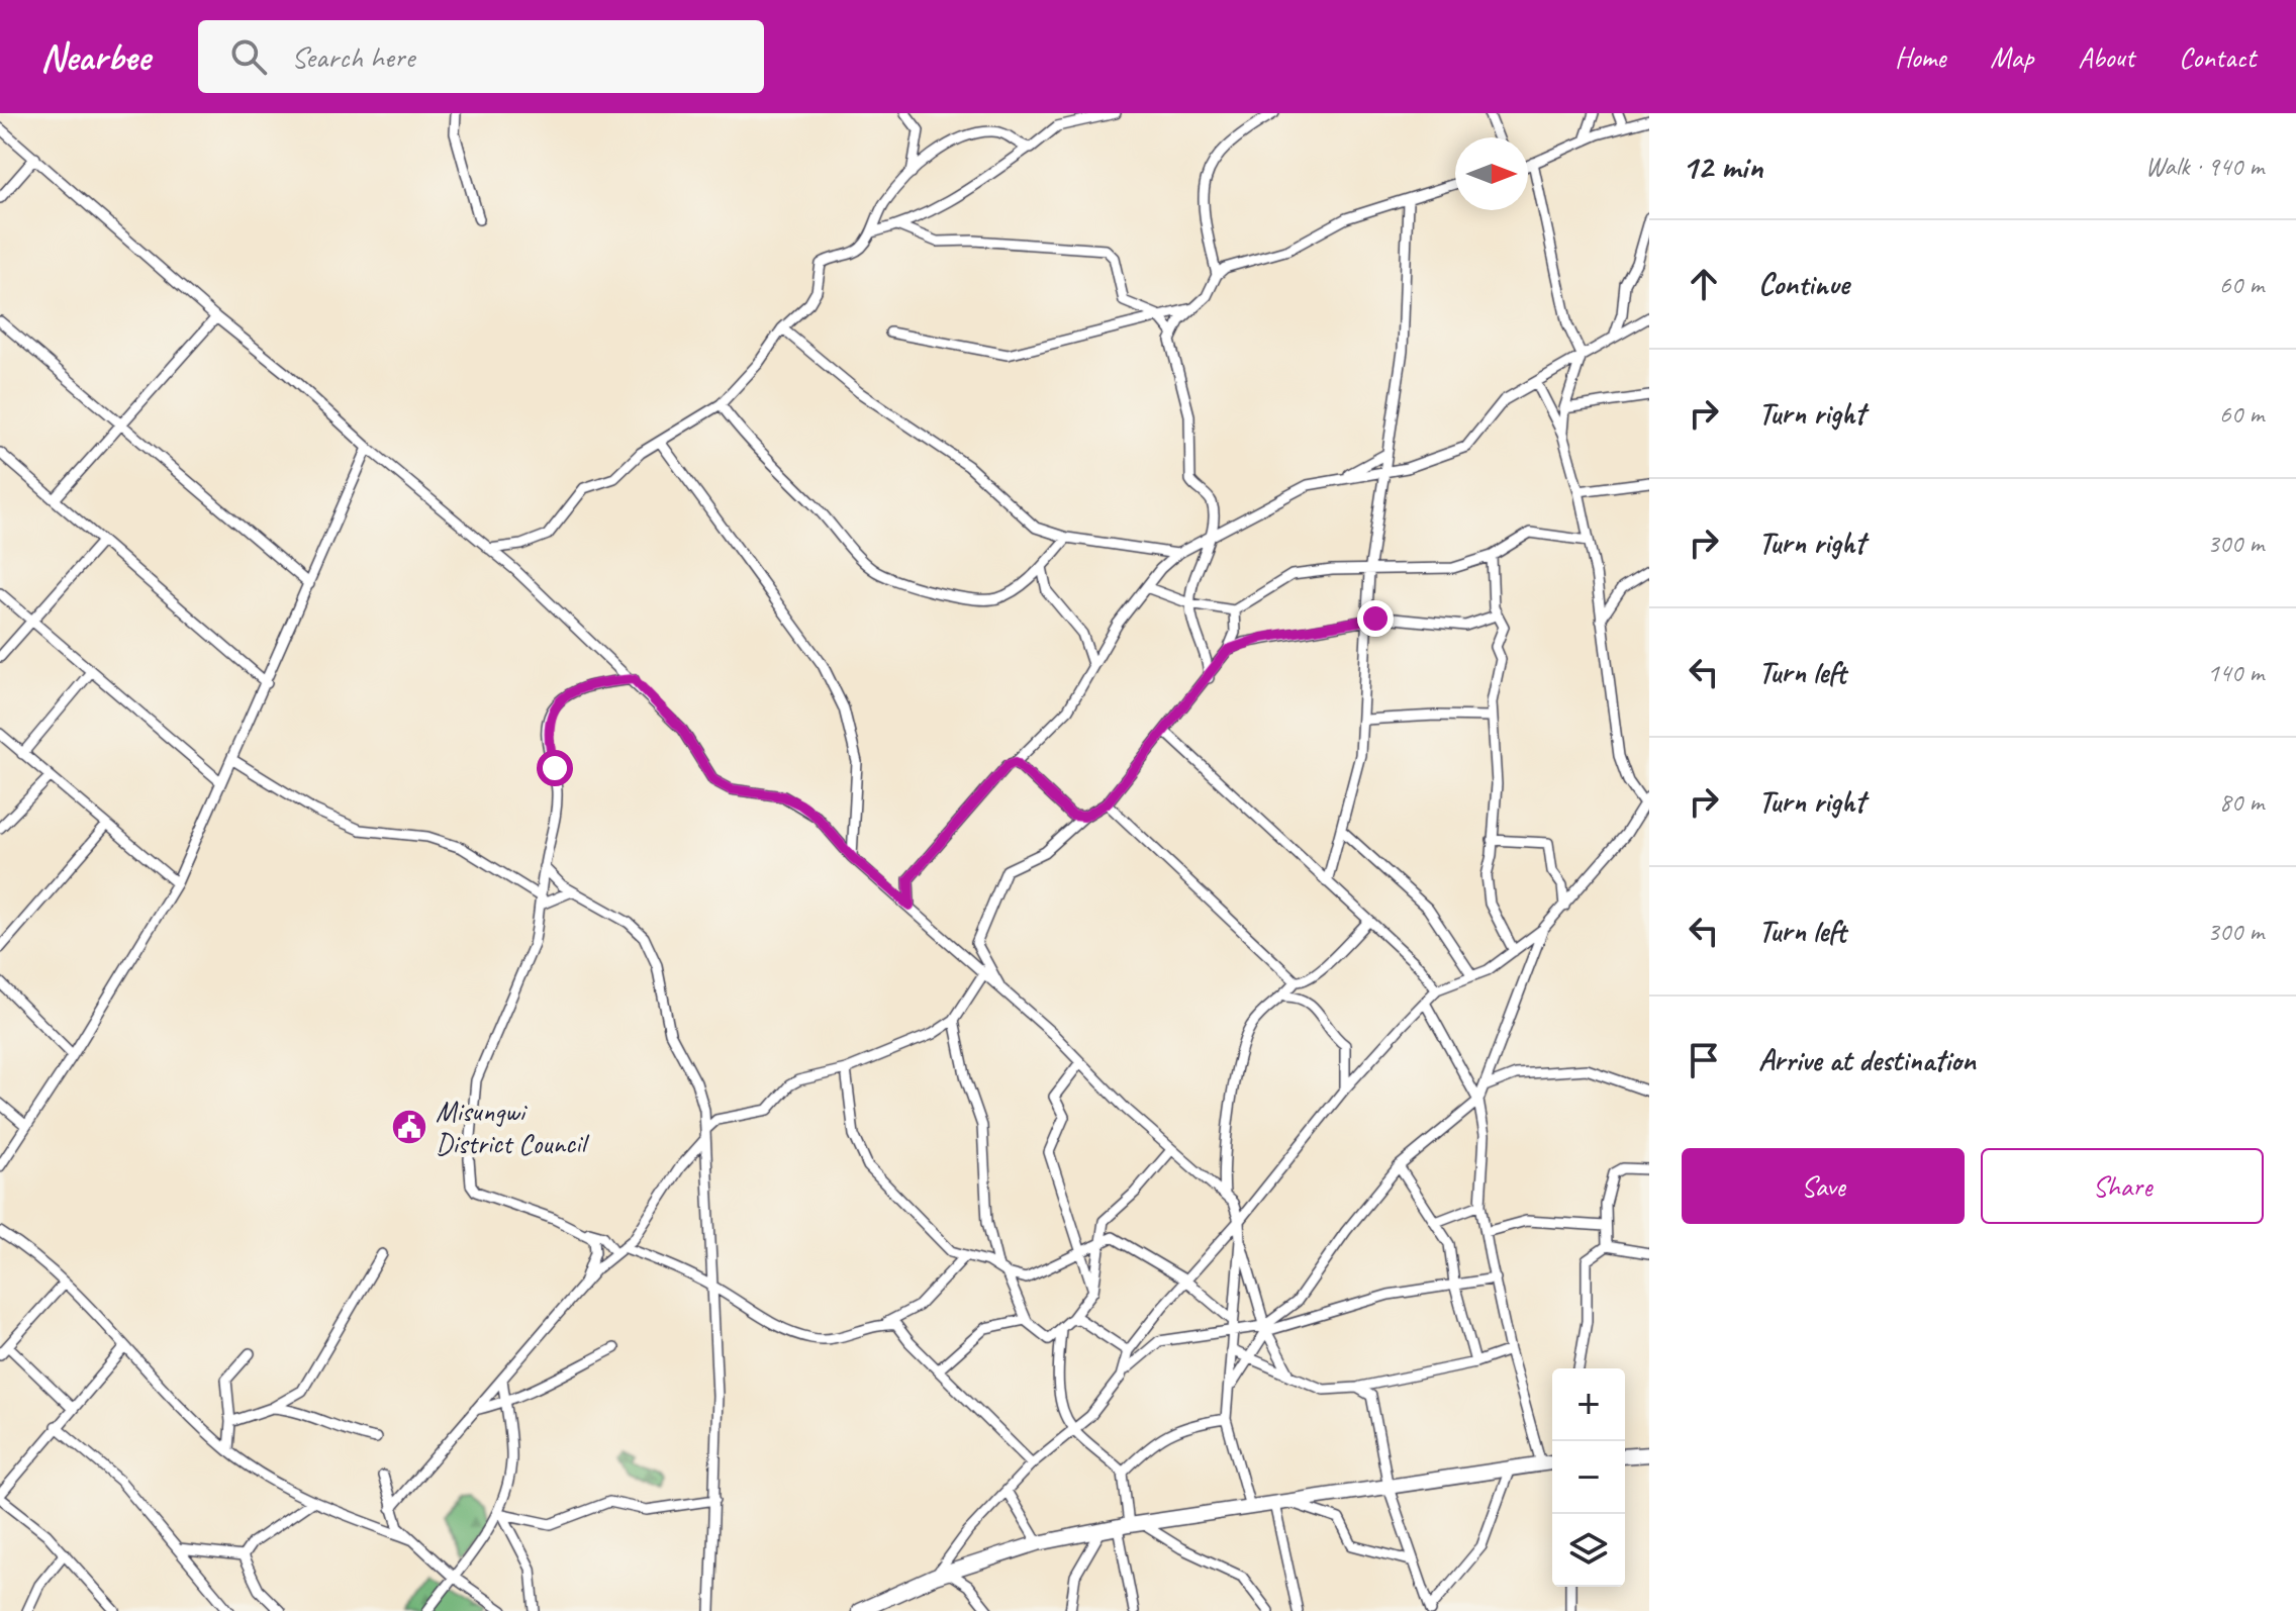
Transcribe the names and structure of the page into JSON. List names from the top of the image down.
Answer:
{
  "places": {
    "public building": ["Misungwi District Council"]
  },
  "north": "right",
  "page": {
    "header": "Nearbee",
    "search": "Search here",
    "nav": [
      "Home",
      "Map",
      "About",
      "Contact"
    ],
    "heading": ["12 min", "Walk · 940 m"],
    "list": [
      ["Continue", "60 m"],
      ["Turn right", "60 m"],
      ["Turn right", "300 m"],
      ["Turn left", "140 m"],
      ["Turn right", "80 m"],
      ["Turn left", "300 m"],
      "Arrive at destination"
    ],
    "buttons": ["Save", "Share"],
    "map_buttons": ["+", "−"]
  }
}
